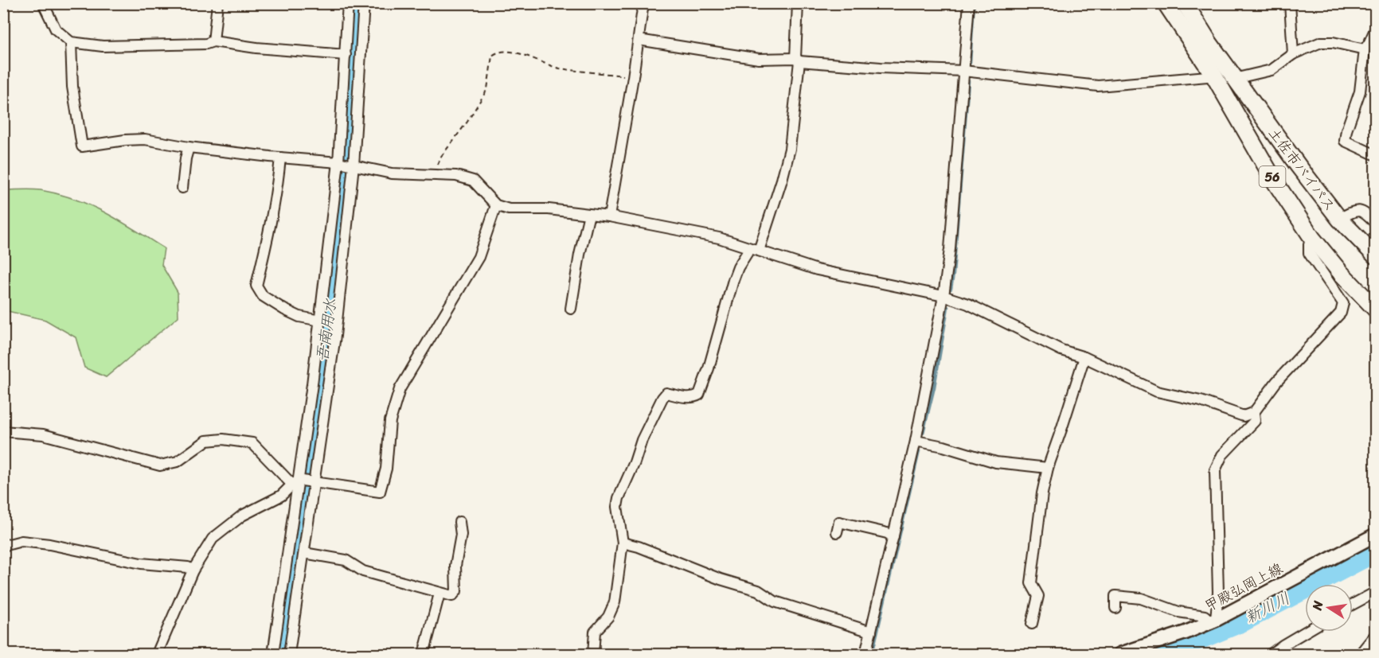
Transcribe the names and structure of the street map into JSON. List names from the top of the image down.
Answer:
{
  "streets": {
    "highway": ["土佐市バイパス", "56"],
    "main road": ["甲殿弘岡上線"]
  },
  "crossings": [
    ["土佐市バイパス", "56"]
  ],
  "water": ["吾南用水", "新川川"],
  "north": "left"
}
